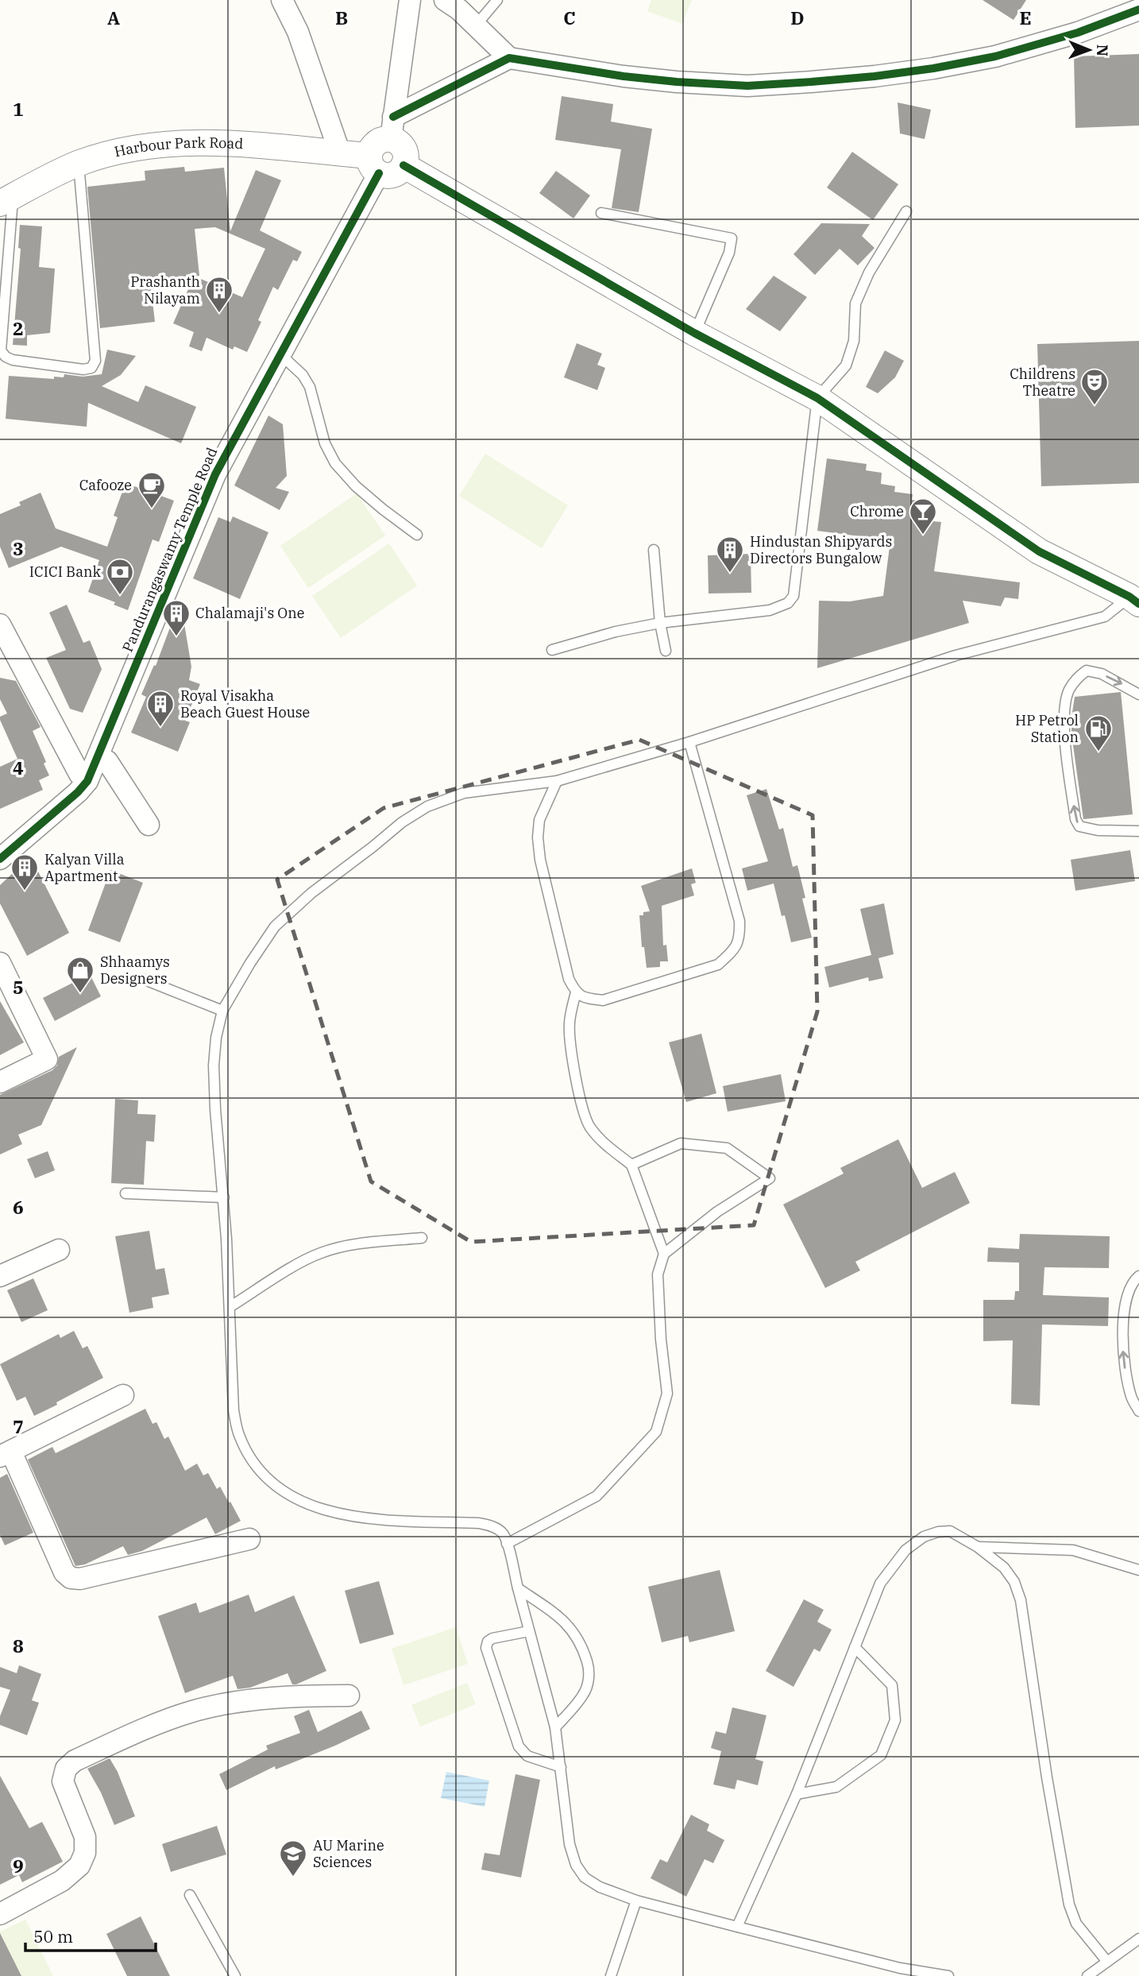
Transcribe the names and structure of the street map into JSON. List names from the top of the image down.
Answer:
{
  "streets": {
    "street": ["Harbour Park Road", "Pandurangaswamy Temple Road"]
  },
  "crossings": [
    ["Harbour Park Road", "Pandurangaswamy Temple Road"]
  ],
  "places": {
    "building": [
      "Prashanth Nilayam",
      "Hindustan Shipyards Directors Bungalow",
      "Chalamaji's One",
      "Royal Visakha Beach Guest House",
      "Kalyan Villa Apartment"
    ],
    "theatre": ["Childrens Theatre"],
    "cafe": ["Cafooze"],
    "bar": ["Chrome"],
    "bank": ["ICICI Bank"],
    "fuel station": ["HP Petrol Station"],
    "shop": ["Shhaamys Designers"],
    "school or university": ["AU Marine Sciences"]
  },
  "scale_bar": "50 m",
  "north": "right",
  "grid": {
    "columns": [
      "A",
      "B",
      "C",
      "D",
      "E"
    ],
    "rows": [
      "1",
      "2",
      "3",
      "4",
      "5",
      "6",
      "7",
      "8",
      "9"
    ]
  }
}
